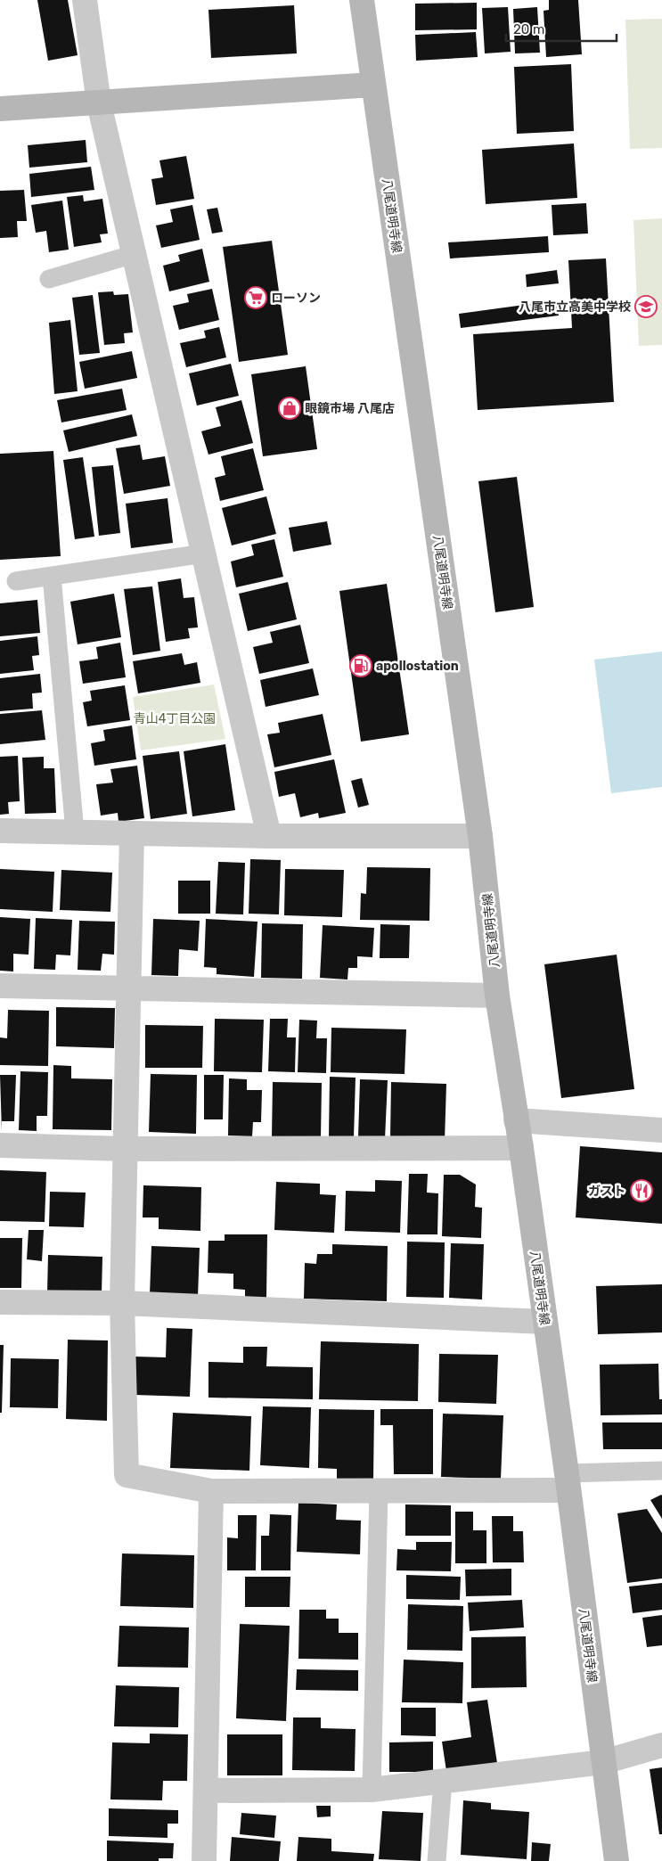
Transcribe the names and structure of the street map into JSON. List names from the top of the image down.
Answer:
{
  "streets": {
    "main road": ["八尾道明寺線"]
  },
  "parks": ["青山4丁目公園"],
  "places": {
    "supermarket": ["ローソン"],
    "school or university": ["八尾市立高美中学校"],
    "shop": ["眼鏡市場 八尾店"],
    "fuel station": ["apollostation"],
    "restaurant": ["ガスト"]
  },
  "scale_bar": "20 m"
}
